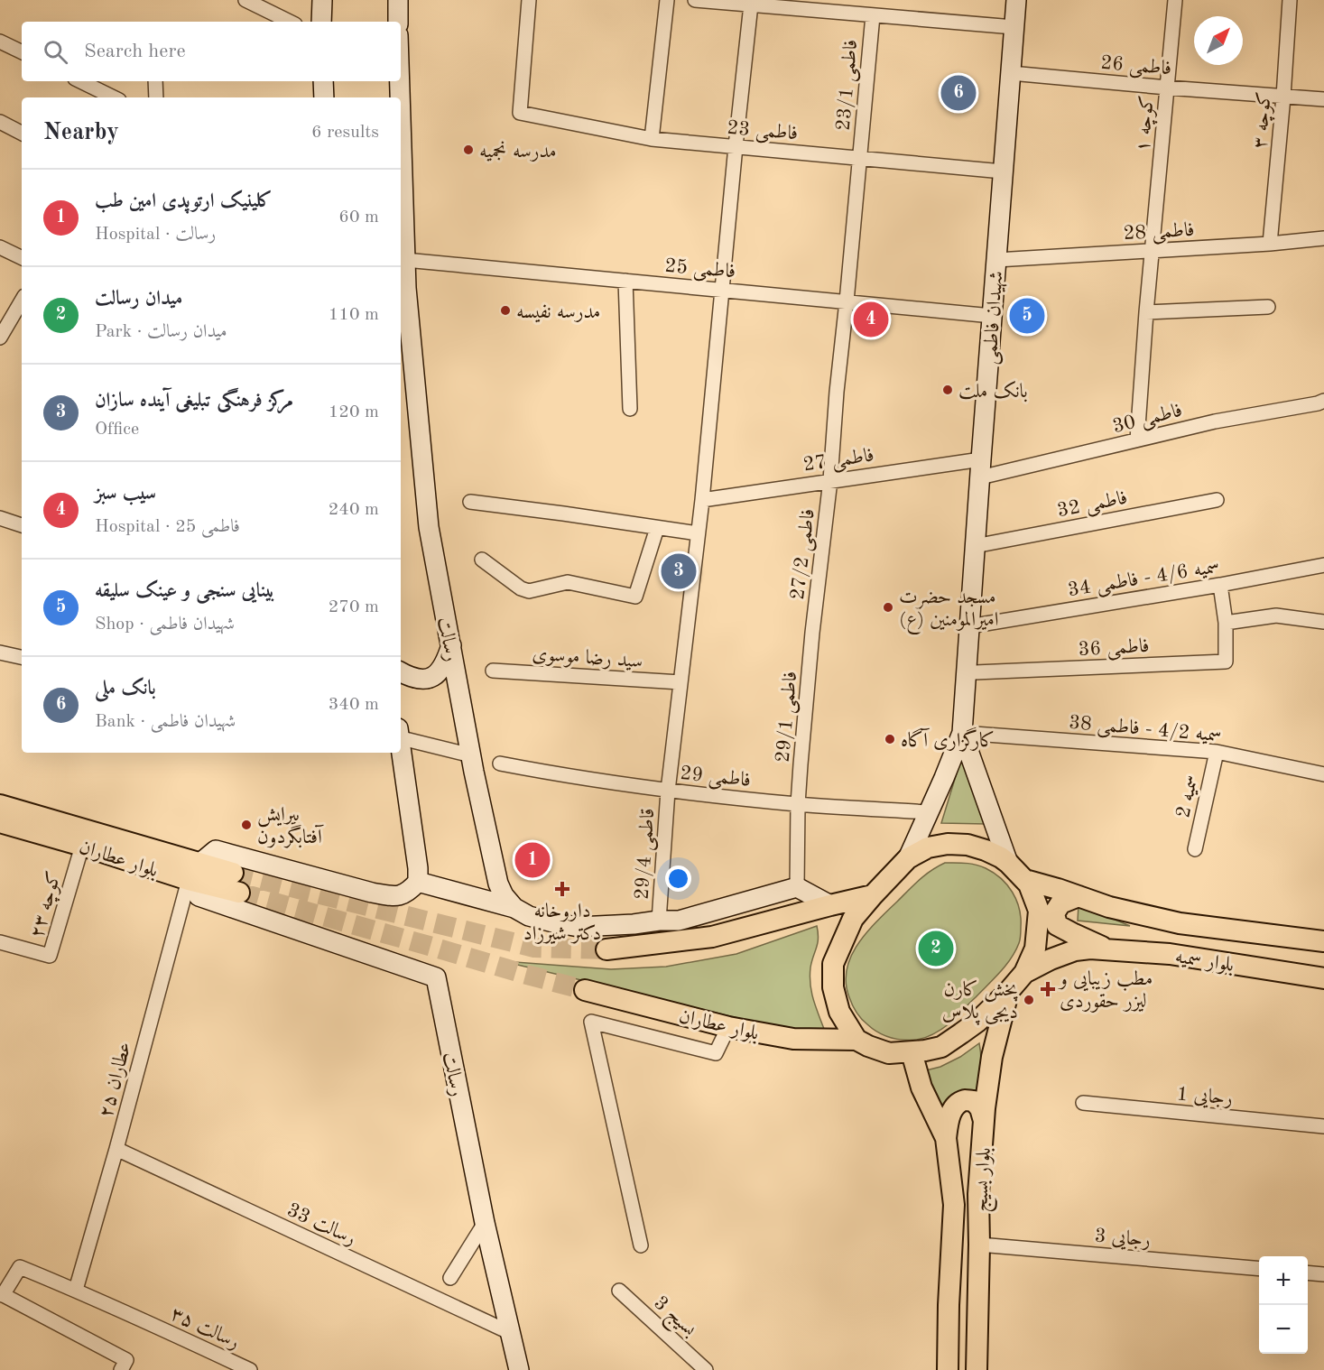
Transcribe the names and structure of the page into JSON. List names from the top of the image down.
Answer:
{
  "streets": {
    "main road": ["بلوار عطاران", "بلوار سمیه", "بلوار بسیج"],
    "street": [
      "فاطمی 26",
      "فاطمی 23/1",
      "کوچه ۳",
      "کوچه ۱",
      "فاطمی 23",
      "فاطمی 28",
      "فاطمی 25",
      "شهیدان فاطمی",
      "فاطمی 30",
      "فاطمی 27",
      "فاطمی 32",
      "فاطمی 27/2",
      "سمیه 4/6 - فاطمی 34",
      "رسالت",
      "فاطمی 36",
      "سید رضا موسوی",
      "فاطمی 29/1",
      "سمیه 4/2 - فاطمی 38",
      "فاطمی 29",
      "سمیه 2",
      "قاطمی 29/4",
      "کوچه ۲۳",
      "عطاران ۲۵",
      "رجایی 1",
      "رسالت 33",
      "رجایی 3",
      "بسیج 3",
      "رسالت ۳۵"
    ]
  },
  "crossings": [
    ["فاطمی 26", "کوچه ۳"],
    ["فاطمی 26", "کوچه ۱"],
    ["فاطمی 26", "شهیدان فاطمی"],
    ["فاطمی 23/1", "فاطمی 23"],
    ["فاطمی 23/1", "فاطمی 25"],
    ["فاطمی 23/1", "فاطمی 27/2"],
    ["کوچه ۳", "فاطمی 28"],
    ["کوچه ۱", "فاطمی 28"],
    ["کوچه ۱", "فاطمی 30"],
    ["فاطمی 23", "شهیدان فاطمی"],
    ["فاطمی 23", "قاطمی 29/4"],
    ["فاطمی 28", "شهیدان فاطمی"],
    ["فاطمی 25", "شهیدان فاطمی"],
    ["فاطمی 25", "فاطمی 27/2"],
    ["فاطمی 25", "رسالت"],
    ["فاطمی 25", "قاطمی 29/4"],
    ["شهیدان فاطمی", "فاطمی 30"],
    ["شهیدان فاطمی", "فاطمی 27"],
    ["شهیدان فاطمی", "فاطمی 32"],
    ["شهیدان فاطمی", "سمیه 4/6 - فاطمی 34"],
    ["شهیدان فاطمی", "فاطمی 36"],
    ["شهیدان فاطمی", "سمیه 4/2 - فاطمی 38"],
    ["فاطمی 30", "فاطمی 27"],
    ["فاطمی 27", "فاطمی 27/2"],
    ["فاطمی 27", "قاطمی 29/4"],
    ["فاطمی 27/2", "فاطمی 29/1"],
    ["رسالت", "بلوار عطاران"],
    ["رسالت", "عطاران ۲۵"],
    ["رسالت", "رسالت 33"],
    ["سید رضا موسوی", "قاطمی 29/4"],
    ["فاطمی 29/1", "فاطمی 29"],
    ["سمیه 4/2 - فاطمی 38", "سمیه 2"],
    ["فاطمی 29", "قاطمی 29/4"],
    ["بلوار عطاران", "کوچه ۲۳"],
    ["بلوار عطاران", "عطاران ۲۵"],
    ["عطاران ۲۵", "رسالت 33"],
    ["عطاران ۲۵", "رسالت ۳۵"],
    ["بلوار بسیج", "رجایی 3"]
  ],
  "places": {
    "other": [
      "مدرسه نجمیه",
      "مدرسه نفیسه",
      "بانک ملت",
      "مسجد حضرت امیرالمومنین (ع)",
      "کارگزاری آگاه",
      "پیرایش آفتابگردون",
      "پخش کارن دیجی پلاس"
    ],
    "health": ["داروخانه دکتر شیرزاد", "مطب زیبایی و لیزر حقوردی"]
  },
  "north": "top right",
  "page": {
    "search": "Search here",
    "pins": [
      "6",
      "5",
      "4",
      "3",
      "1",
      "2"
    ],
    "heading": ["Nearby", "6 results"],
    "list": [
      {
        "mark": "1",
        "name": "کلینیک ارتوپدی امین طب",
        "note": "Hospital · رسالت",
        "value": "60 m"
      },
      {
        "mark": "2",
        "name": "میدان رسالت",
        "note": "Park · میدان رسالت",
        "value": "110 m"
      },
      {
        "mark": "3",
        "name": "مرکز فرهنگی تبلیغی آینده سازان",
        "note": "Office",
        "value": "120 m"
      },
      {
        "mark": "4",
        "name": "سیب سبز",
        "note": "Hospital · فاطمی 25",
        "value": "240 m"
      },
      {
        "mark": "5",
        "name": "بینایی سنجی و عینک سلیقه",
        "note": "Shop · شهیدان فاطمی",
        "value": "270 m"
      },
      {
        "mark": "6",
        "name": "بانک ملی",
        "note": "Bank · شهیدان فاطمی",
        "value": "340 m"
      }
    ],
    "map_buttons": ["+", "−"]
  }
}
